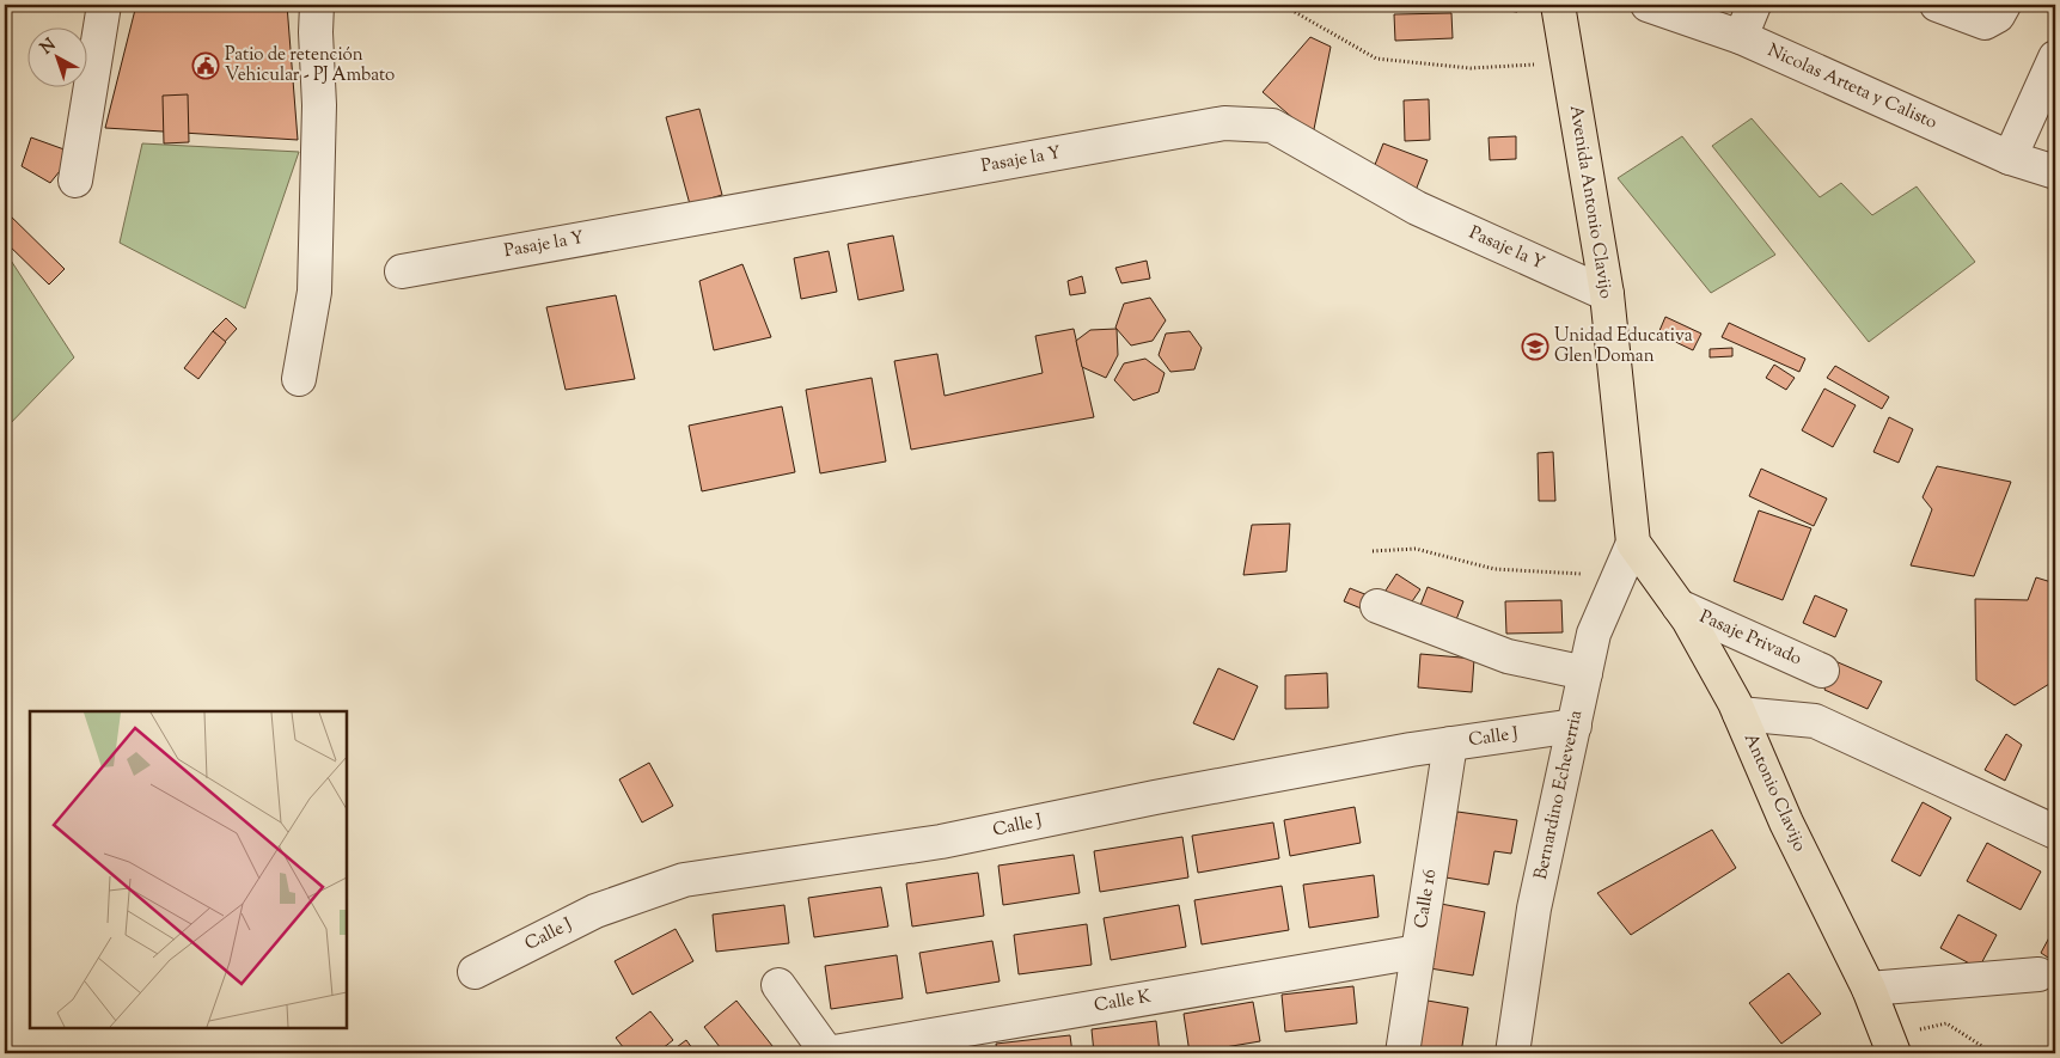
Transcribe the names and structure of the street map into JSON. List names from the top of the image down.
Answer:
{
  "streets": {
    "main road": ["Avenida Antonio Clavijo", "Antonio Clavijo"],
    "street": [
      "Nicolas Arteta y Calisto",
      "Pasaje la Y",
      "Pasaje Privado",
      "Calle J",
      "Bernardino Echeverria",
      "Calle 16",
      "Calle K"
    ]
  },
  "crossings": [
    ["Pasaje la Y", "Avenida Antonio Clavijo"],
    ["Avenida Antonio Clavijo", "Antonio Clavijo"],
    ["Avenida Antonio Clavijo", "Bernardino Echeverria"],
    ["Pasaje Privado", "Antonio Clavijo"],
    ["Calle J", "Bernardino Echeverria"],
    ["Calle J", "Calle 16"],
    ["Antonio Clavijo", "Bernardino Echeverria"],
    ["Calle 16", "Calle K"]
  ],
  "places": {
    "public building": ["Patio de retención Vehicular - PJ Ambato"],
    "school or university": ["Unidad Educativa Glen Doman"]
  },
  "north": "top left"
}
